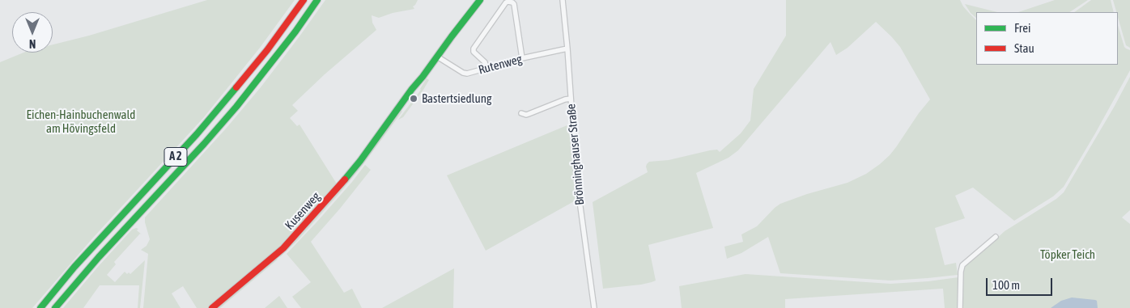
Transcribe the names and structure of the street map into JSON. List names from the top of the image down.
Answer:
{
  "streets": {
    "main road": ["A 2", "Kusenweg"],
    "street": ["Rutenweg", "Brönninghauser Straße"]
  },
  "crossings": [
    ["Rutenweg", "Brönninghauser Straße"],
    ["Rutenweg", "Kusenweg"]
  ],
  "parks": ["Eichen-Hainbuchenwald am Hövingsfeld", "Töpker Teich"],
  "places": ["Bastertsiedlung"],
  "legend": ["Frei", "Stau"],
  "scale_bar": "100 m",
  "north": "bottom"
}
